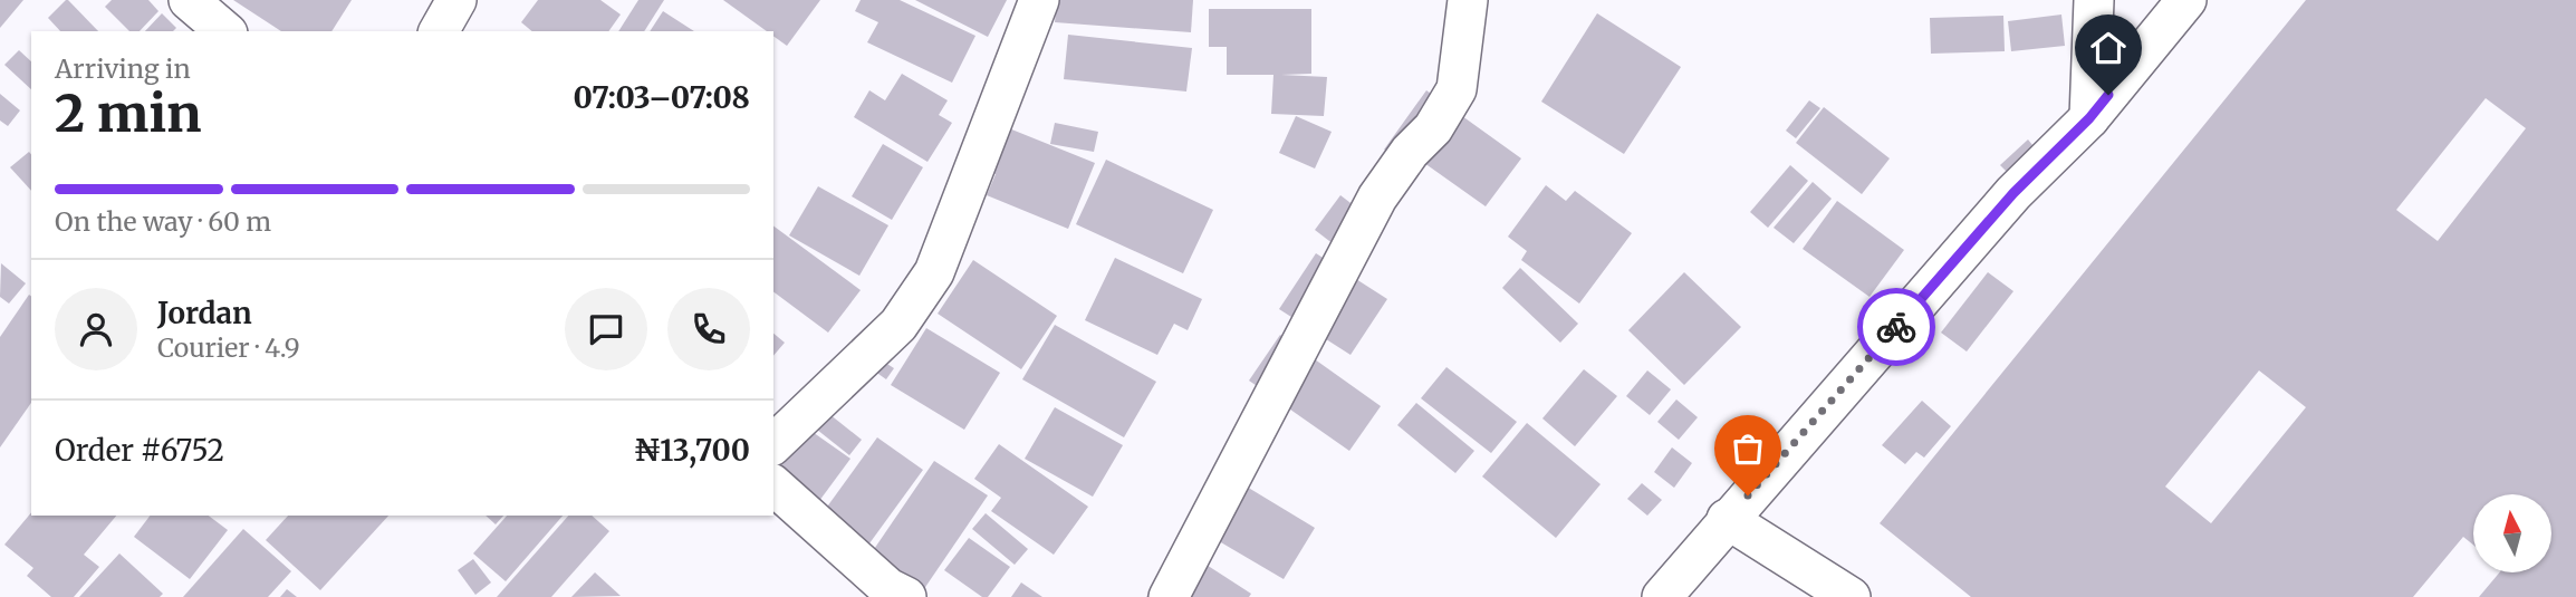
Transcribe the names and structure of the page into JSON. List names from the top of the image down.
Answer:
{
  "north": "top",
  "page": {
    "heading": ["2 min", "Arriving in", "07:03–07:08"],
    "panel": [
      "Jordan",
      "Courier · 4.9",
      "Order #6752",
      "₦13,700"
    ],
    "bar": "On the way · 60 m"
  }
}
